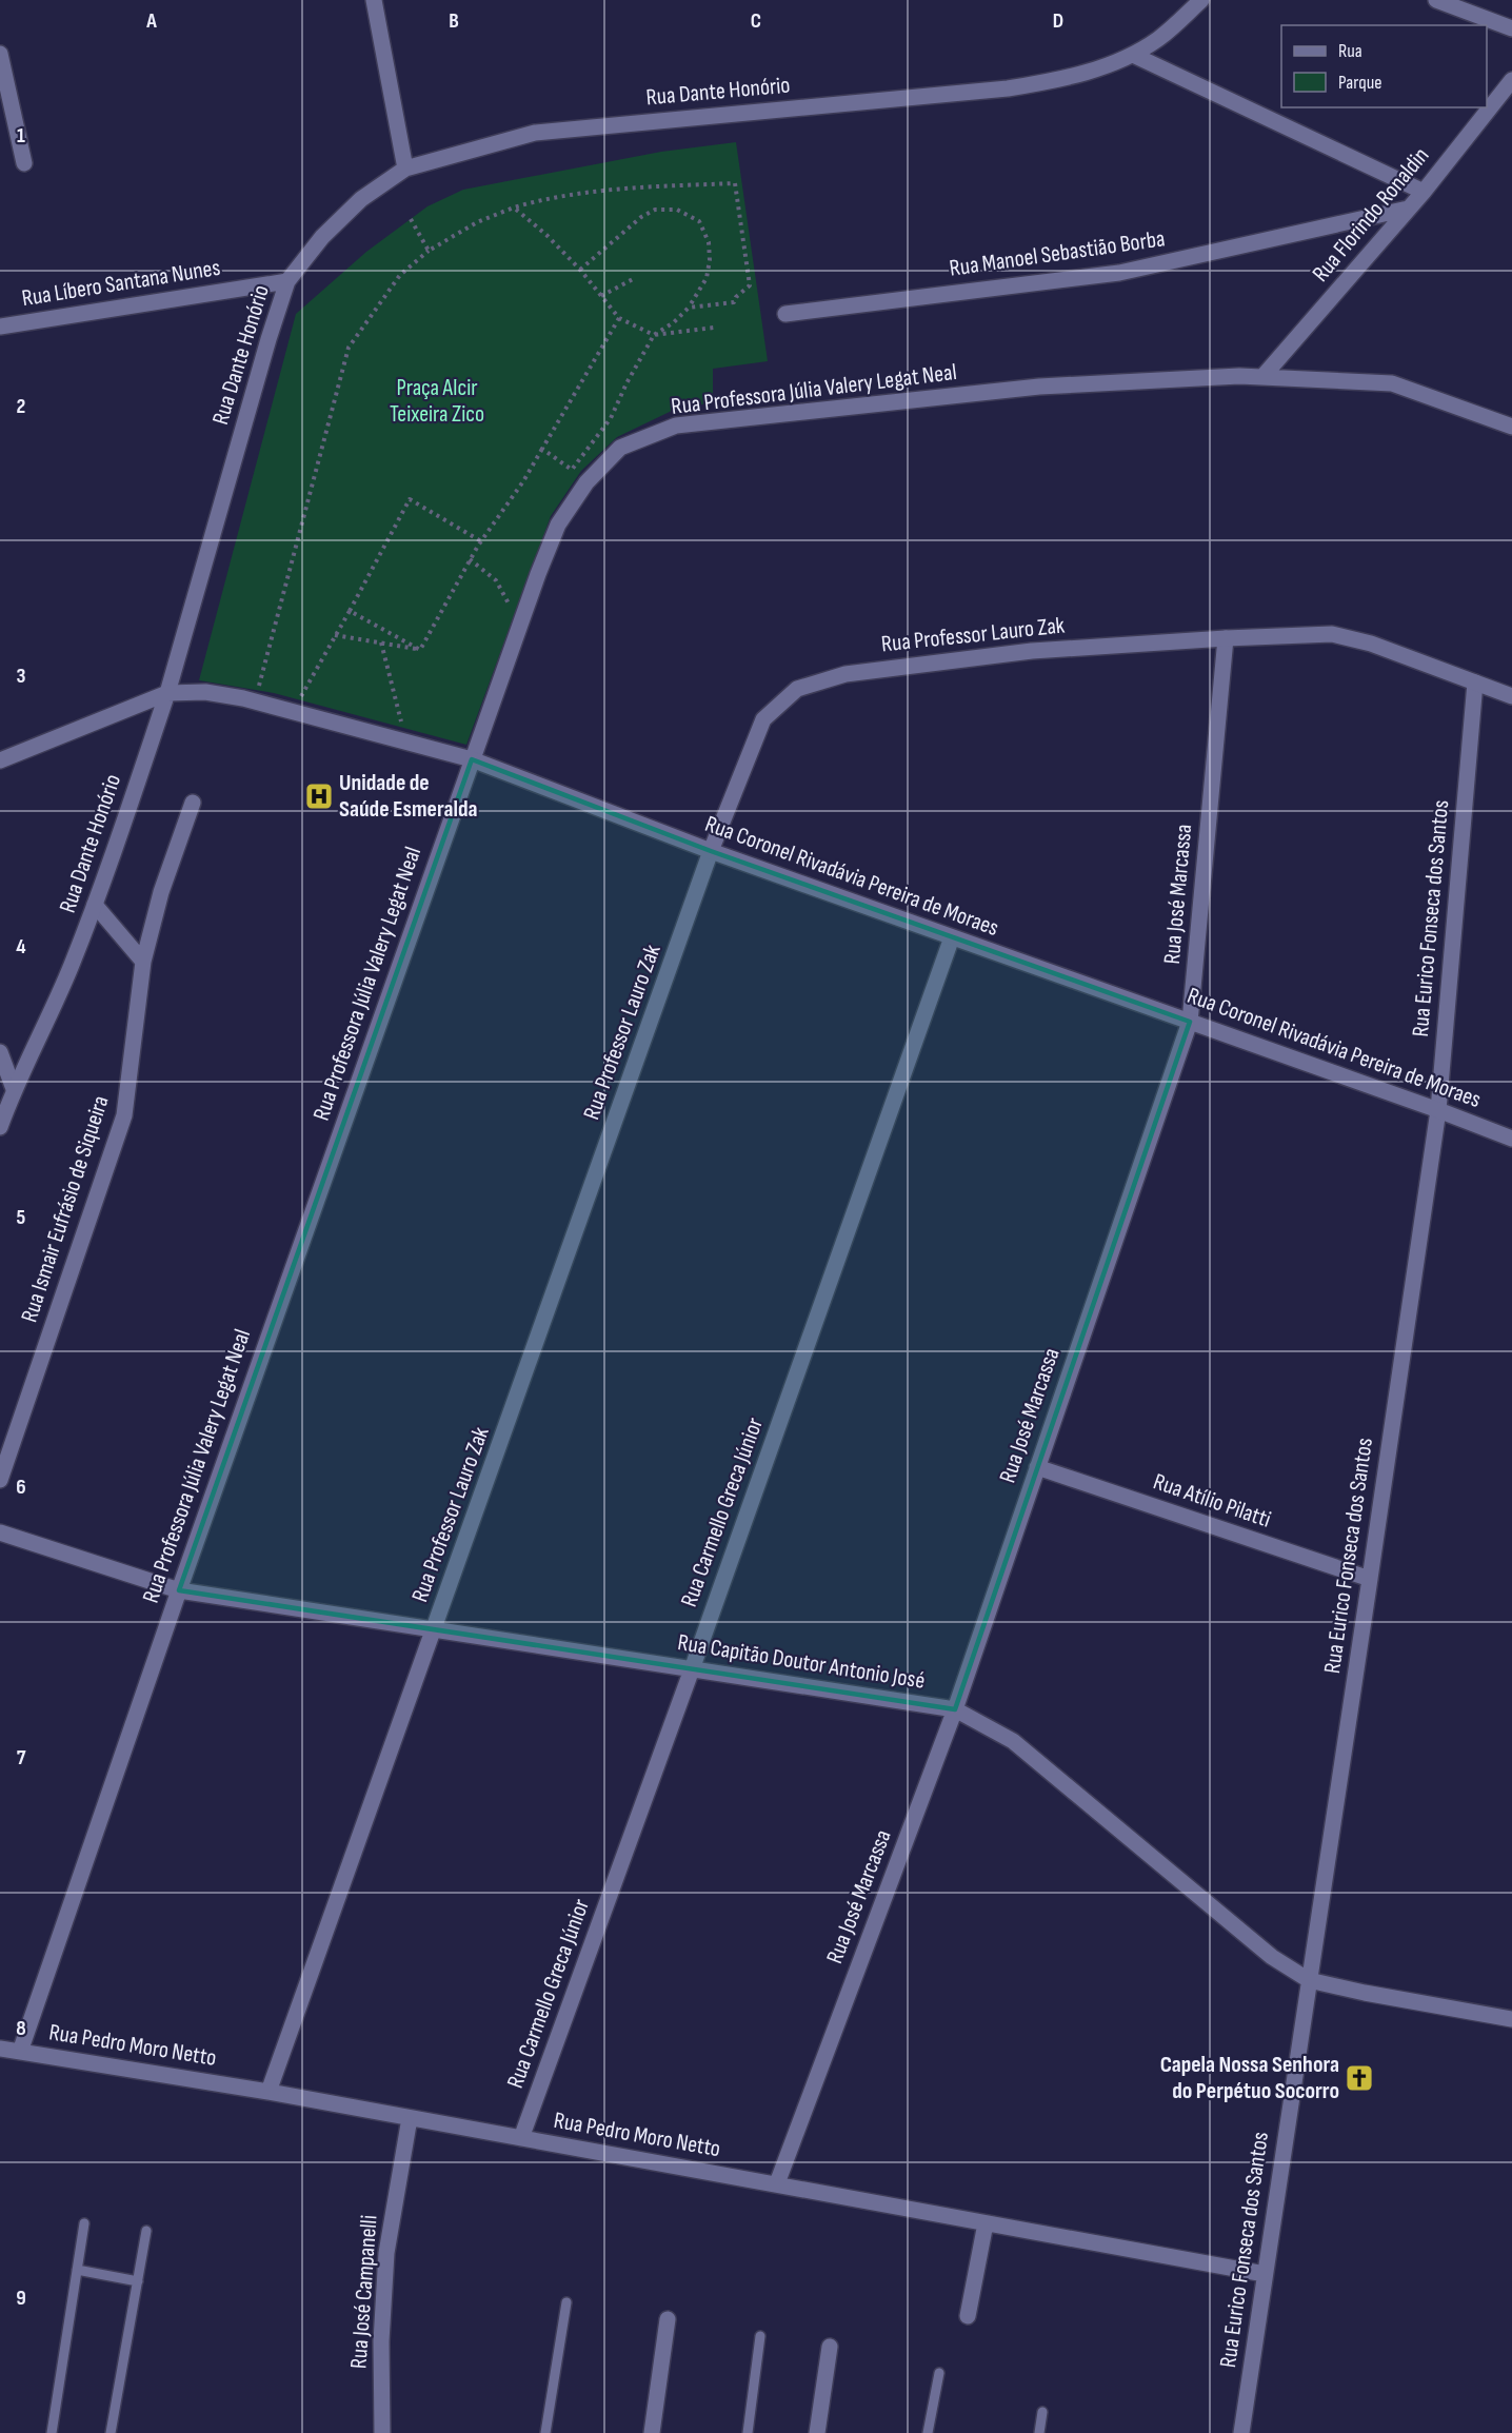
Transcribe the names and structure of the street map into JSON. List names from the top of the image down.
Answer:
{
  "streets": {
    "street": [
      "Rua Dante Honório",
      "Rua Florindo Ronaldin",
      "Rua Manoel Sebastião Borba",
      "Rua Líbero Santana Nunes",
      "Rua Professora Júlia Valery Legat Neal",
      "Rua Professor Lauro Zak",
      "Rua Coronel Rivadávia Pereira de Moraes",
      "Rua José Marcassa",
      "Rua Eurico Fonseca dos Santos",
      "Rua Ismair Eufrásio de Siqueira",
      "Rua Atílio Pilatti",
      "Rua Carmello Greca Júnior",
      "Rua Capitão Doutor Antonio José",
      "Rua Pedro Moro Netto",
      "Rua José Campanelli"
    ]
  },
  "crossings": [
    ["Rua Dante Honório", "Rua Líbero Santana Nunes"],
    ["Rua Dante Honório", "Rua Coronel Rivadávia Pereira de Moraes"],
    ["Rua Florindo Ronaldin", "Rua Manoel Sebastião Borba"],
    ["Rua Florindo Ronaldin", "Rua Professora Júlia Valery Legat Neal"],
    ["Rua Professora Júlia Valery Legat Neal", "Rua Coronel Rivadávia Pereira de Moraes"],
    ["Rua Professora Júlia Valery Legat Neal", "Rua Capitão Doutor Antonio José"],
    ["Rua Professora Júlia Valery Legat Neal", "Rua Pedro Moro Netto"],
    ["Rua Professor Lauro Zak", "Rua Coronel Rivadávia Pereira de Moraes"],
    ["Rua Professor Lauro Zak", "Rua José Marcassa"],
    ["Rua Professor Lauro Zak", "Rua Eurico Fonseca dos Santos"],
    ["Rua Professor Lauro Zak", "Rua Capitão Doutor Antonio José"],
    ["Rua Professor Lauro Zak", "Rua Pedro Moro Netto"],
    ["Rua Coronel Rivadávia Pereira de Moraes", "Rua José Marcassa"],
    ["Rua Coronel Rivadávia Pereira de Moraes", "Rua Eurico Fonseca dos Santos"],
    ["Rua Coronel Rivadávia Pereira de Moraes", "Rua Carmello Greca Júnior"],
    ["Rua José Marcassa", "Rua Atílio Pilatti"],
    ["Rua José Marcassa", "Rua Capitão Doutor Antonio José"],
    ["Rua José Marcassa", "Rua Pedro Moro Netto"],
    ["Rua Eurico Fonseca dos Santos", "Rua Atílio Pilatti"],
    ["Rua Eurico Fonseca dos Santos", "Rua Capitão Doutor Antonio José"],
    ["Rua Eurico Fonseca dos Santos", "Rua Pedro Moro Netto"],
    ["Rua Carmello Greca Júnior", "Rua Capitão Doutor Antonio José"],
    ["Rua Carmello Greca Júnior", "Rua Pedro Moro Netto"],
    ["Rua Pedro Moro Netto", "Rua José Campanelli"]
  ],
  "parks": ["Praça Alcir Teixeira Zico"],
  "places": {
    "hospital": ["Unidade de Saúde Esmeralda"],
    "church": ["Capela Nossa Senhora do Perpétuo Socorro"]
  },
  "legend": ["Rua", "Parque"],
  "grid": {
    "columns": [
      "A",
      "B",
      "C",
      "D"
    ],
    "rows": [
      "1",
      "2",
      "3",
      "4",
      "5",
      "6",
      "7",
      "8",
      "9"
    ]
  }
}
